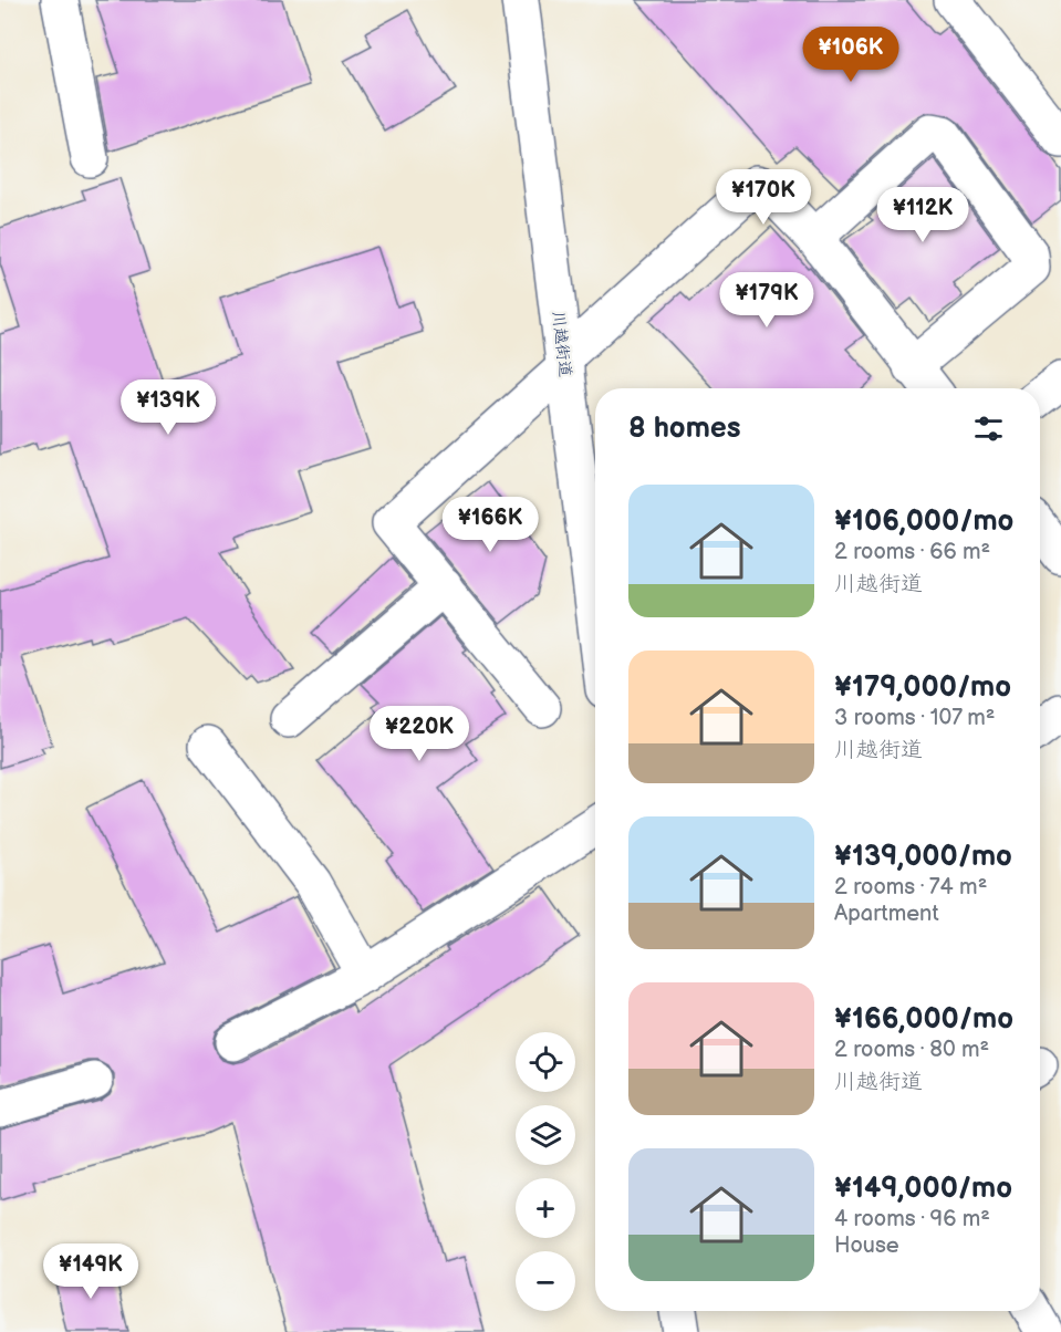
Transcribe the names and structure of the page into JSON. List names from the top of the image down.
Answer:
{
  "streets": {
    "main road": ["川越街道"]
  },
  "page": {
    "price": [
      "¥106K",
      "¥170K",
      "¥112K",
      "¥179K",
      "¥139K",
      "¥166K",
      "¥220K",
      "¥149K"
    ],
    "heading": "8 homes",
    "list": [
      {
        "name": "¥106,000/mo",
        "note": "2 rooms · 66 m² · 川越街道"
      },
      {
        "name": "¥179,000/mo",
        "note": "3 rooms · 107 m² · 川越街道"
      },
      {
        "name": "¥139,000/mo",
        "note": "2 rooms · 74 m² · Apartment"
      },
      {
        "name": "¥166,000/mo",
        "note": "2 rooms · 80 m² · 川越街道"
      },
      {
        "name": "¥149,000/mo",
        "note": "4 rooms · 96 m² · House"
      }
    ],
    "map_buttons": ["+", "−"]
  }
}
